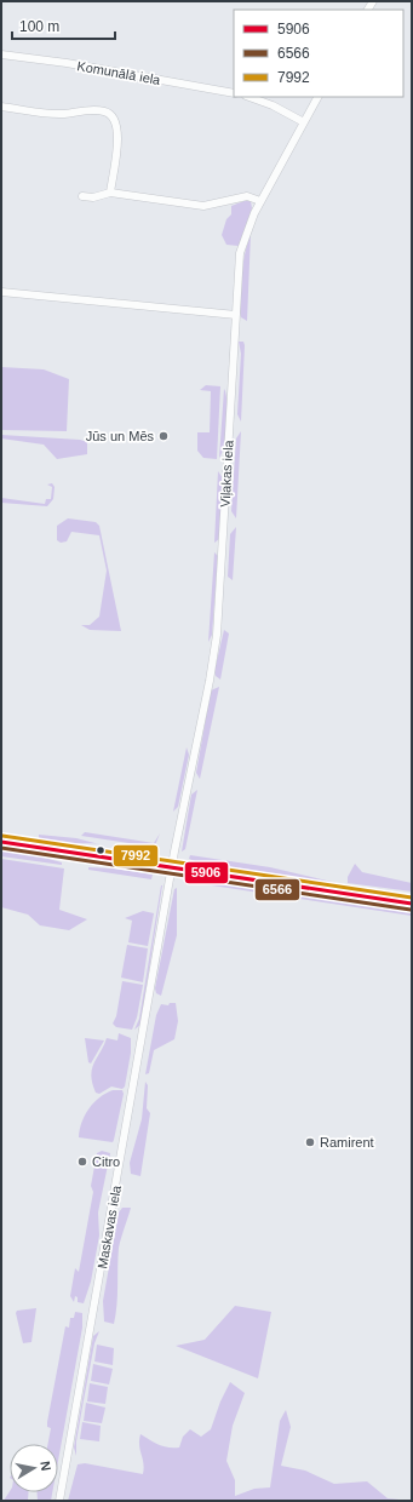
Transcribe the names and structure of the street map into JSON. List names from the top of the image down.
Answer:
{
  "streets": {
    "street": ["Komunālā iela", "Viļakas iela", "Maskavas iela"]
  },
  "crossings": [
    ["Viļakas iela", "Maskavas iela"]
  ],
  "places": ["Jūs un Mēs", "Ramirent", "Citro"],
  "lines": ["transit line 7992", "transit line 5906", "transit line 6566"],
  "legend": ["5906", "6566", "7992"],
  "scale_bar": "100 m",
  "north": "right"
}
